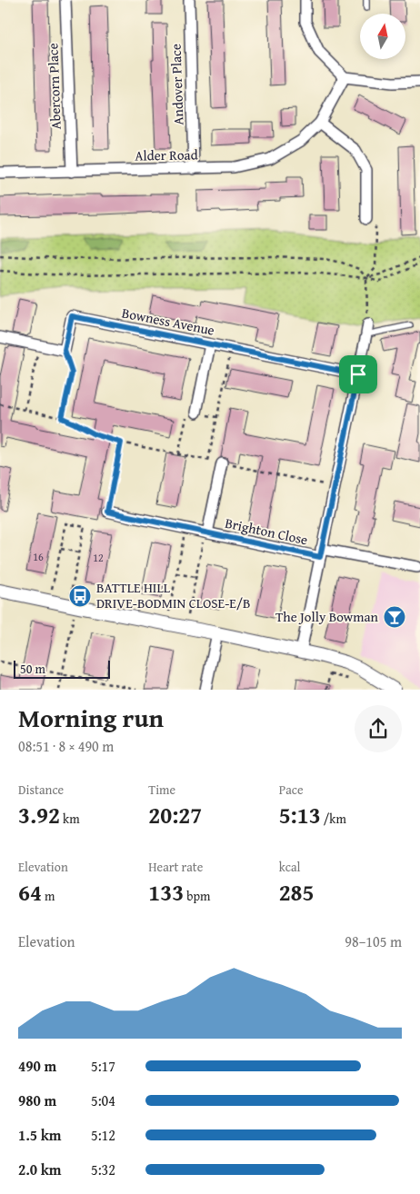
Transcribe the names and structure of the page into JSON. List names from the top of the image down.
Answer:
{
  "streets": {
    "street": [
      "Andover Place",
      "Abercorn Place",
      "Alder Road",
      "Bowness Avenue",
      "Brighton Close"
    ]
  },
  "crossings": [
    ["Andover Place", "Alder Road"],
    ["Abercorn Place", "Alder Road"]
  ],
  "places": {
    "bus stop": ["BATTLE HILL DRIVE-BODMIN CLOSE-E/B"],
    "bar": ["The Jolly Bowman"]
  },
  "house_numbers": ["16", "12"],
  "scale_bar": "50 m",
  "north": "top",
  "page": {
    "scale": "50 m",
    "heading": ["Morning run", "08:51 · 8 × 490 m"],
    "stats": [
      ["Distance", "3.92 km"],
      ["Time", "20:27"],
      ["Pace", "5:13 /km"],
      ["Elevation", "64 m"],
      ["Heart rate", "133 bpm"],
      ["kcal", "285"]
    ],
    "chart": ["Elevation", "98–105 m"],
    "list": [
      {
        "name": "490 m",
        "note": "5:17"
      },
      {
        "name": "980 m",
        "note": "5:04"
      },
      {
        "name": "1.5 km",
        "note": "5:12"
      },
      {
        "name": "2.0 km",
        "note": "5:32"
      }
    ]
  }
}
